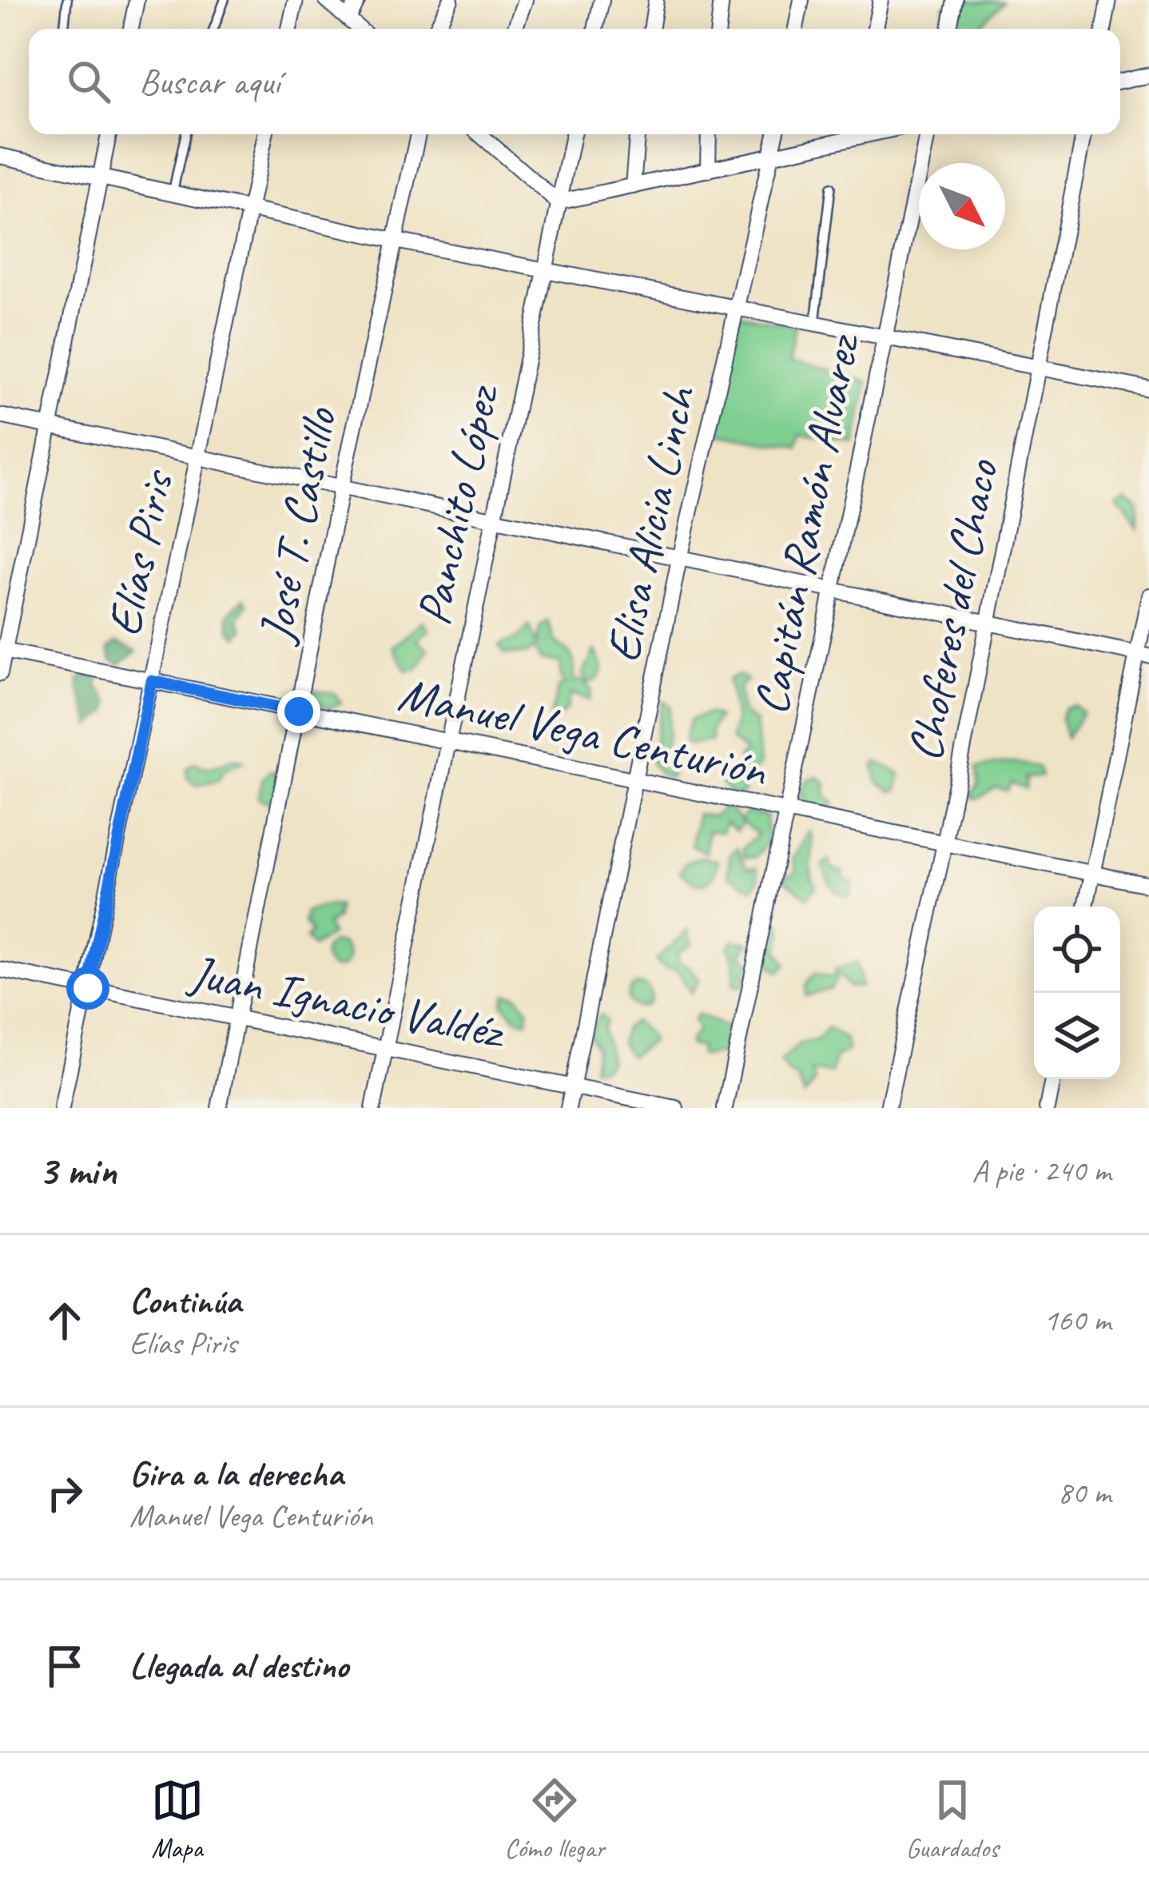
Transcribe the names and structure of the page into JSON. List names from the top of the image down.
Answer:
{
  "streets": {
    "street": [
      "Panchito López",
      "Elisa Alicia Linch",
      "José T. Castillo",
      "Capitán Ramón Alvarez",
      "Elías Piris",
      "Choferes del Chaco",
      "Manuel Vega Centurión",
      "Juan Ignacio Valdéz"
    ]
  },
  "crossings": [
    ["Panchito López", "Manuel Vega Centurión"],
    ["Panchito López", "Juan Ignacio Valdéz"],
    ["Elisa Alicia Linch", "Manuel Vega Centurión"],
    ["Elisa Alicia Linch", "Juan Ignacio Valdéz"],
    ["José T. Castillo", "Manuel Vega Centurión"],
    ["José T. Castillo", "Juan Ignacio Valdéz"],
    ["Capitán Ramón Alvarez", "Manuel Vega Centurión"],
    ["Elías Piris", "Manuel Vega Centurión"],
    ["Elías Piris", "Juan Ignacio Valdéz"],
    ["Choferes del Chaco", "Manuel Vega Centurión"]
  ],
  "north": "bottom right",
  "page": {
    "search": "Buscar aquí",
    "heading": ["3 min", "A pie · 240 m"],
    "list": [
      ["Continúa", "Elías Piris", "160 m"],
      ["Gira a la derecha", "Manuel Vega Centurión", "80 m"],
      "Llegada al destino"
    ],
    "nav": ["Mapa", "Cómo llegar", "Guardados"]
  }
}
